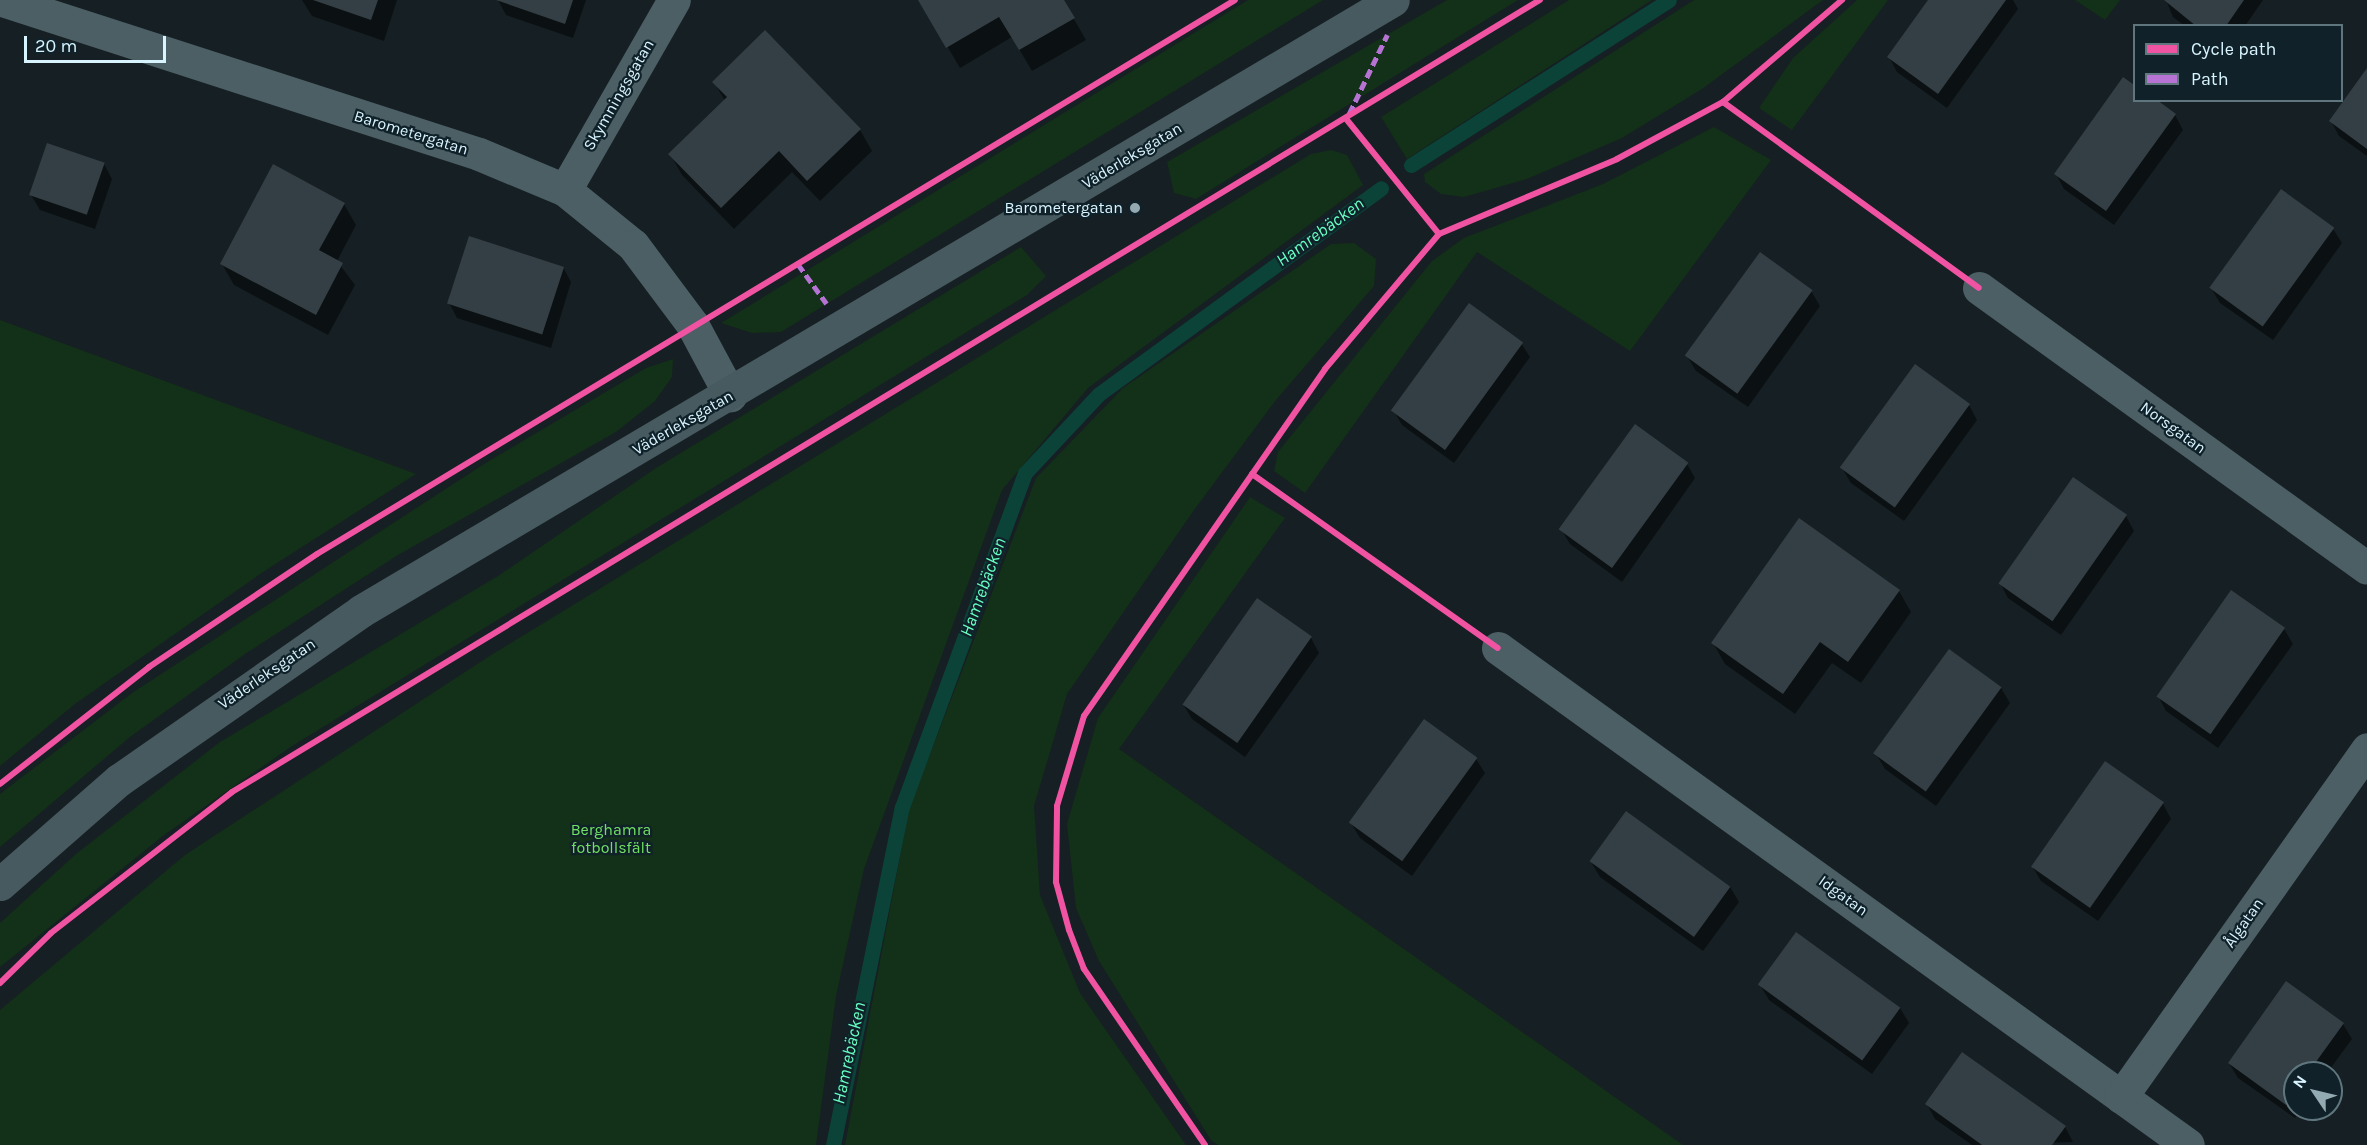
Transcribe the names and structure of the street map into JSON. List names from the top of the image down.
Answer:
{
  "streets": {
    "street": [
      "Skymningsgatan",
      "Barometergatan",
      "Väderleksgatan",
      "Norsgatan",
      "Idgatan",
      "Ålgatan"
    ]
  },
  "crossings": [
    ["Skymningsgatan", "Barometergatan"],
    ["Barometergatan", "Väderleksgatan"],
    ["Idgatan", "Ålgatan"]
  ],
  "water": ["Hamrebäcken"],
  "parks": ["Berghamra fotbollsfält"],
  "places": ["Barometergatan"],
  "legend": ["Cycle path", "Path"],
  "scale_bar": "20 m",
  "north": "top left"
}
